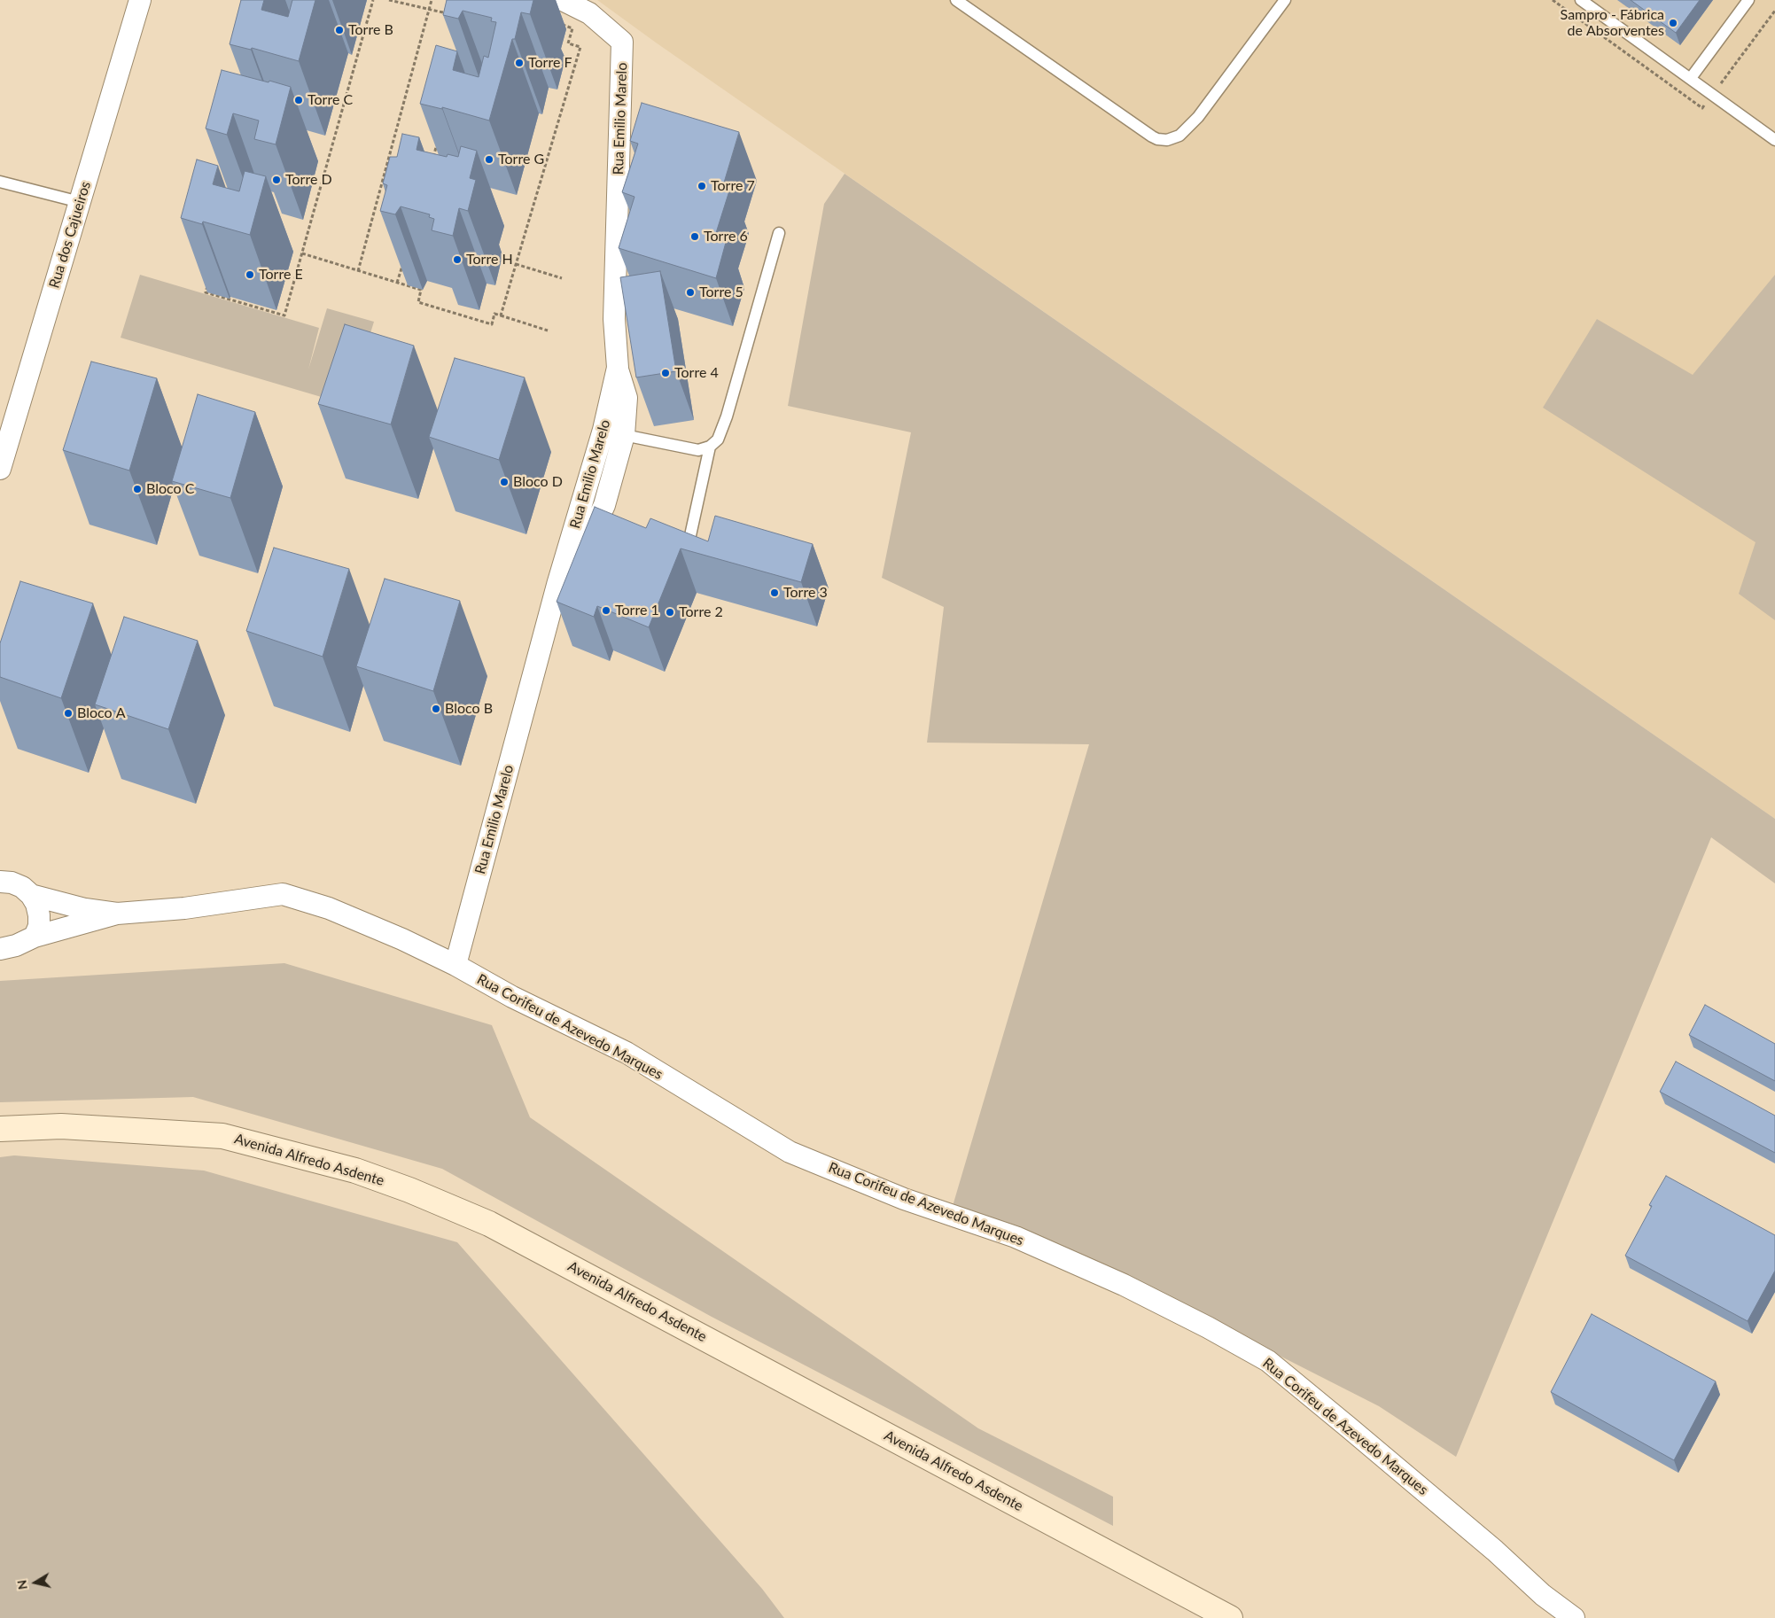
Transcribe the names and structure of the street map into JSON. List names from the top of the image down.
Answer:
{
  "streets": {
    "street": [
      "Rua Emilio Marelo",
      "Rua dos Cajueiros",
      "Rua Corifeu de Azevedo Marques",
      "Avenida Alfredo Asdente"
    ]
  },
  "crossings": [
    ["Rua Emilio Marelo", "Rua Corifeu de Azevedo Marques"]
  ],
  "places": [
    "Sampro - Fábrica de Absorventes",
    "Torre B",
    "Torre F",
    "Torre C",
    "Torre G",
    "Torre D",
    "Torre 7",
    "Torre 6",
    "Torre H",
    "Torre E",
    "Torre 5",
    "Torre 4",
    "Bloco D",
    "Bloco C",
    "Torre 3",
    "Torre 1",
    "Torre 2",
    "Bloco B",
    "Bloco A"
  ],
  "north": "left"
}
